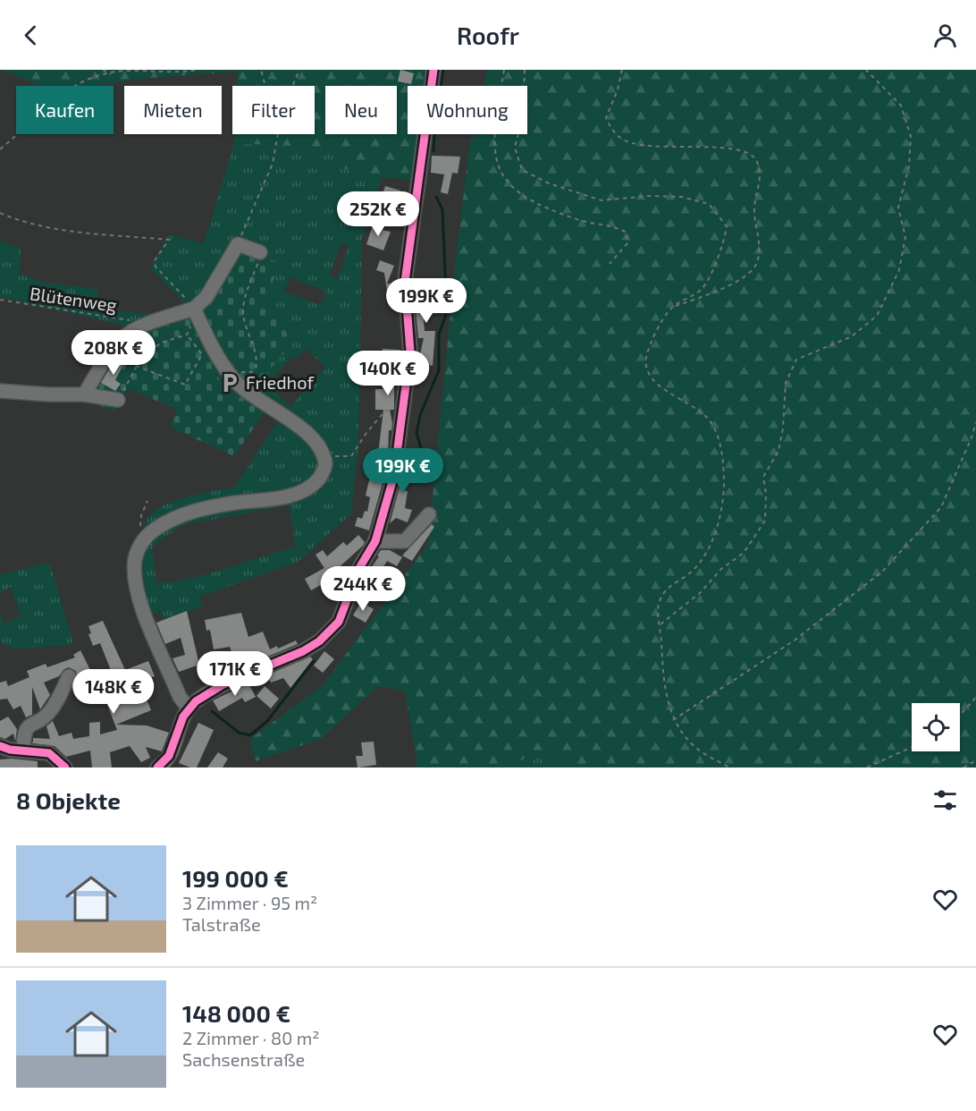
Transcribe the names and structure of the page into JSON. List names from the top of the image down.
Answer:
{
  "streets": {
    "path": ["Blütenweg"]
  },
  "places": {
    "parking": ["Friedhof"]
  },
  "page": {
    "header": "Roofr",
    "chip": [
      "Kaufen",
      "Mieten",
      "Filter",
      "Neu",
      "Wohnung"
    ],
    "price": [
      "252K €",
      "199K €",
      "208K €",
      "140K €",
      "199K €",
      "244K €",
      "171K €",
      "148K €"
    ],
    "heading": "8 Objekte",
    "list": [
      {
        "name": "199 000 €",
        "note": "3 Zimmer · 95 m² · Talstraße"
      },
      {
        "name": "148 000 €",
        "note": "2 Zimmer · 80 m² · Sachsenstraße"
      }
    ]
  }
}
